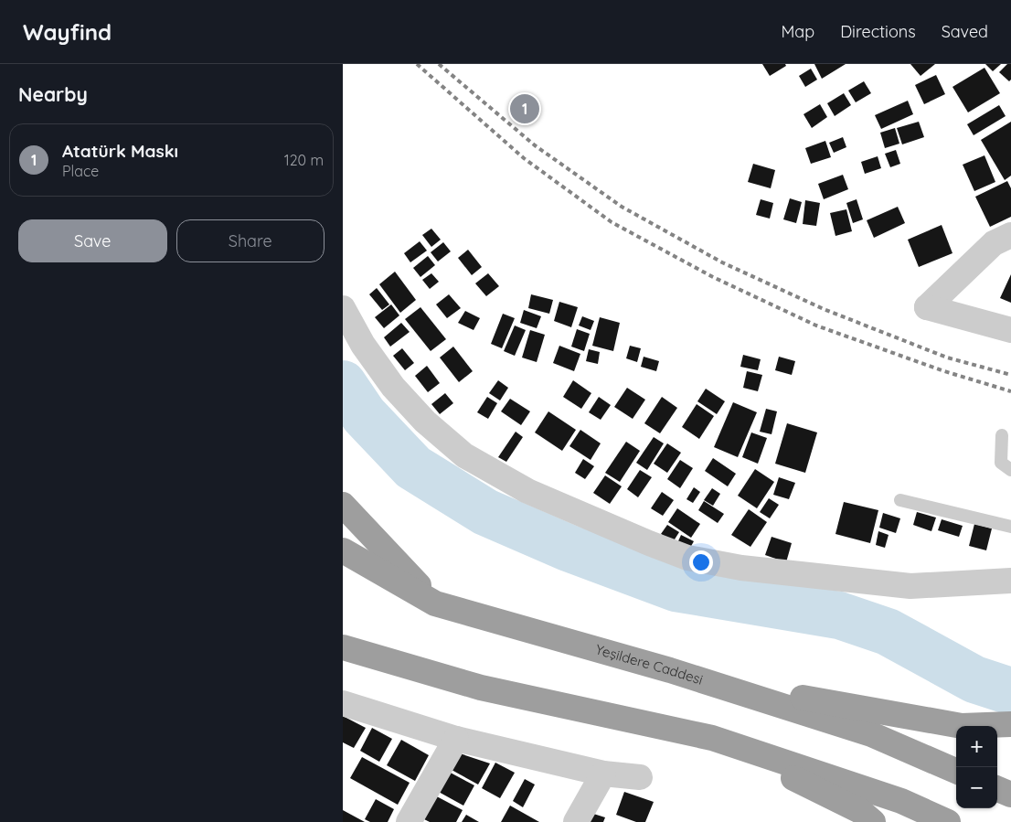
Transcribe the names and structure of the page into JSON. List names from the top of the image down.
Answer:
{
  "streets": {
    "highway": ["Yeşildere Caddesi"]
  },
  "page": {
    "header": "Wayfind",
    "nav": ["Map", "Directions", "Saved"],
    "heading": "Nearby",
    "pins": "1",
    "list": [
      {
        "mark": "1",
        "name": "Atatürk Maskı",
        "note": "Place",
        "value": "120 m"
      }
    ],
    "buttons": ["Save", "Share"],
    "map_buttons": ["+", "−"]
  }
}
